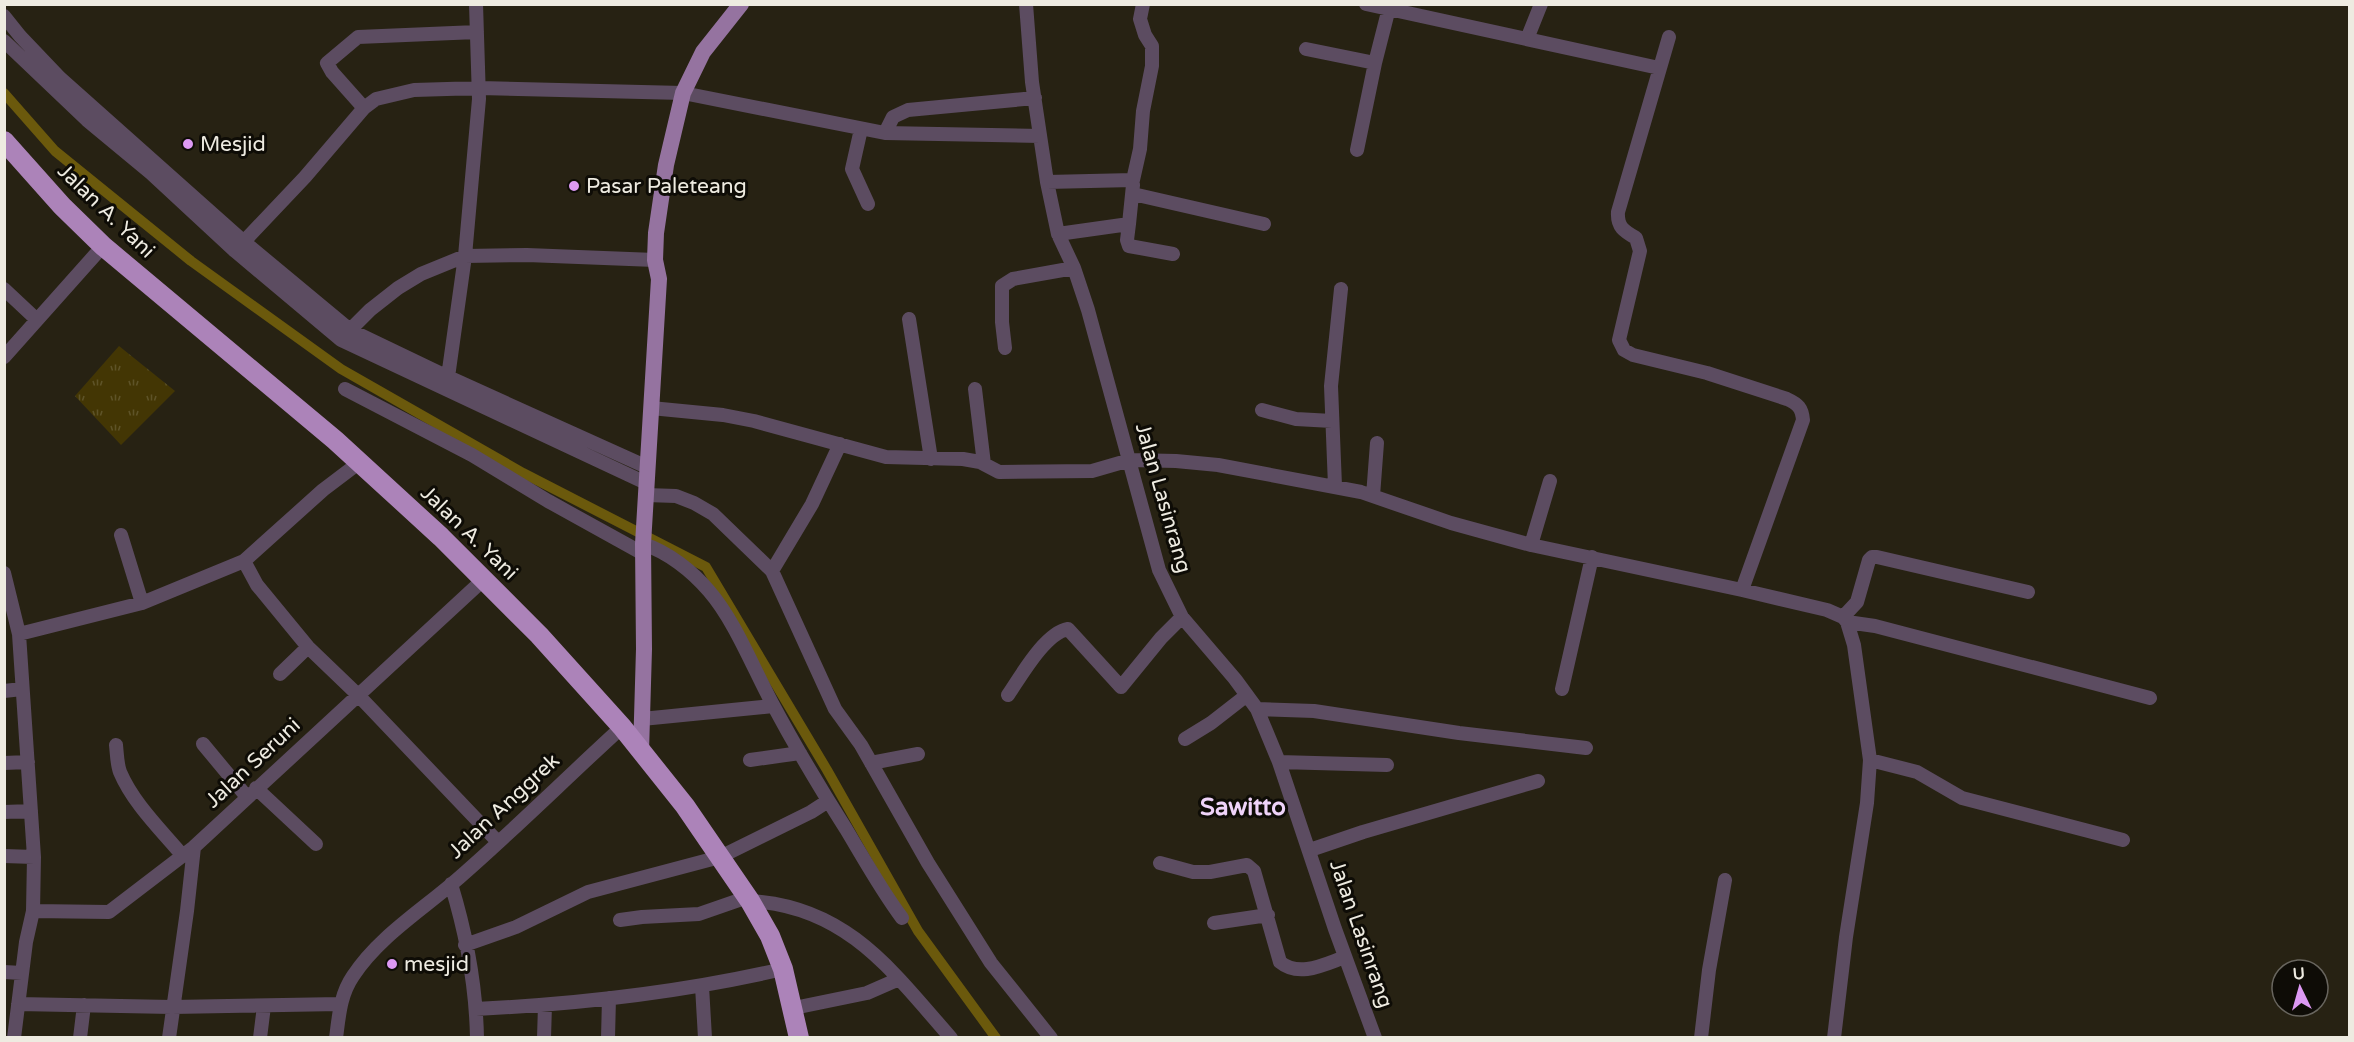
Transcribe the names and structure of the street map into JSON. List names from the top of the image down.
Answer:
{
  "streets": {
    "highway": ["Jalan A. Yani"],
    "street": ["Jalan Lasinrang", "Jalan Seruni", "Jalan Anggrek"]
  },
  "crossings": [
    ["Jalan A. Yani", "Jalan Seruni"],
    ["Jalan A. Yani", "Jalan Anggrek"]
  ],
  "districts": ["Sawitto"],
  "places": ["Mesjid", "Pasar Paleteang", "mesjid"],
  "north": "top"
}
